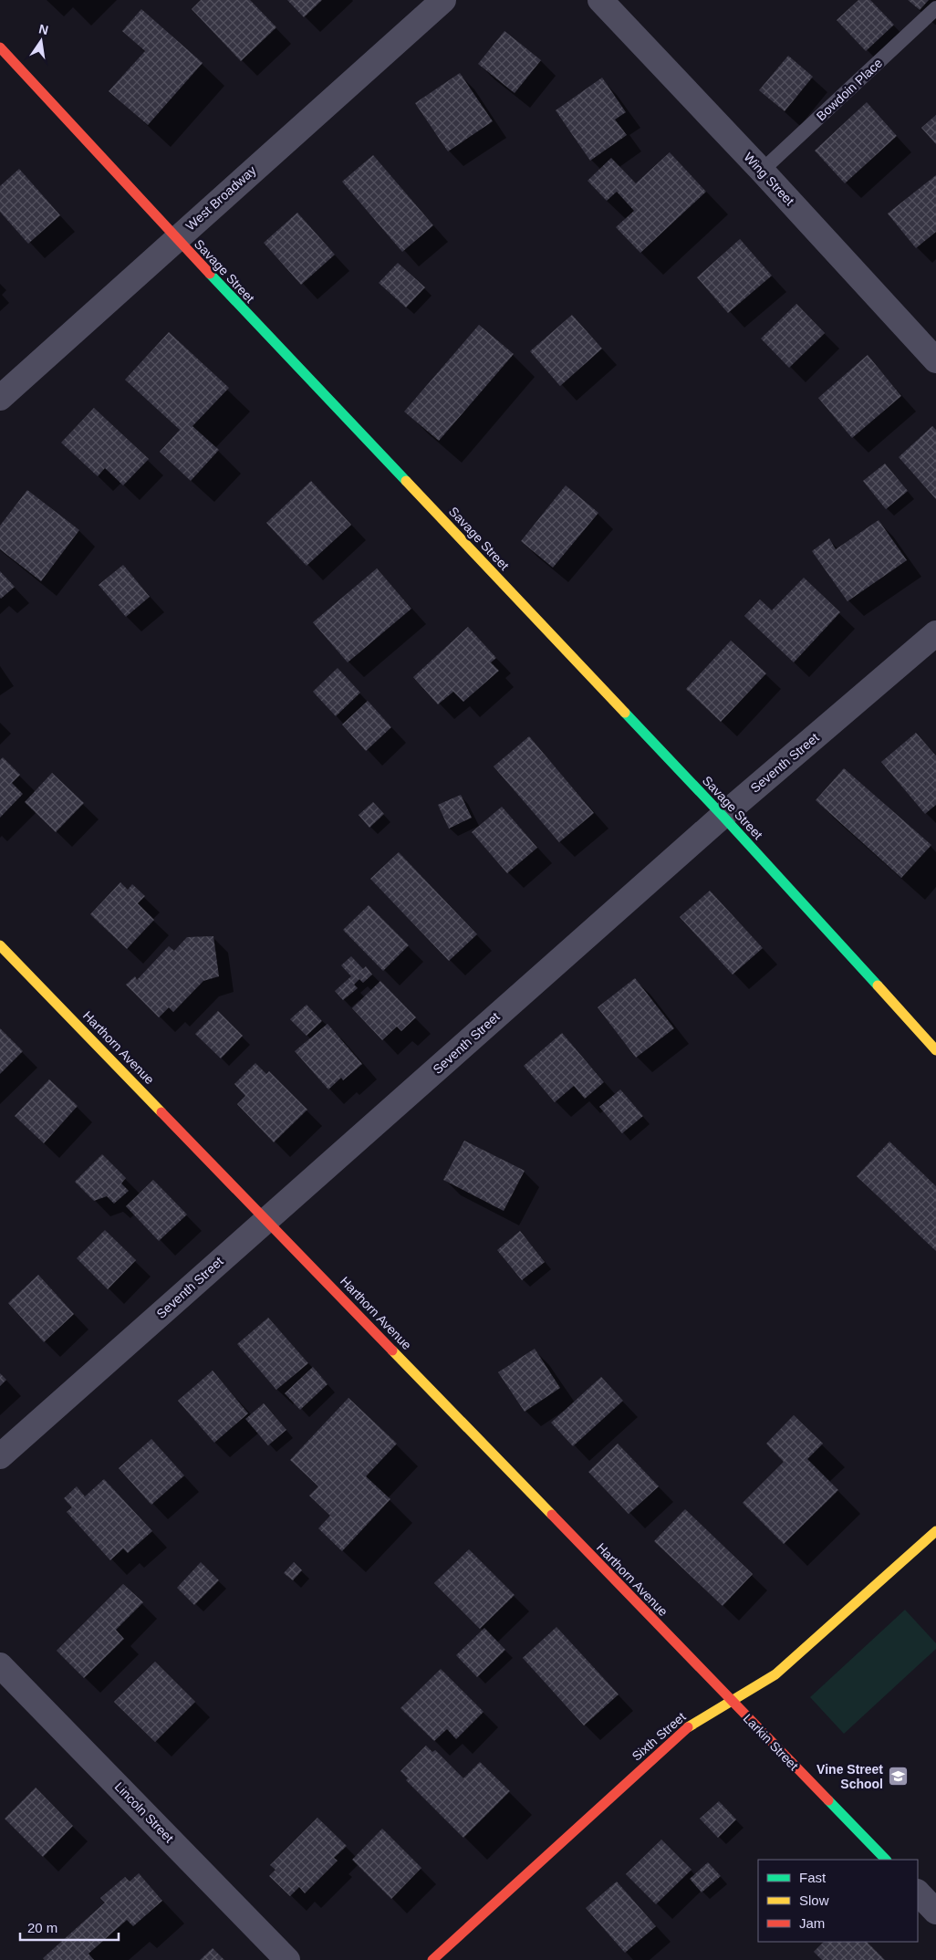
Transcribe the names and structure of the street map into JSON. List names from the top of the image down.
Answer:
{
  "streets": {
    "street": [
      "Wing Street",
      "West Broadway",
      "Savage Street",
      "Seventh Street",
      "Harthorn Avenue",
      "Sixth Street",
      "Larkin Street",
      "Lincoln Street"
    ],
    "lane": ["Bowdoin Place"]
  },
  "crossings": [
    ["Bowdoin Place", "Wing Street"],
    ["West Broadway", "Savage Street"],
    ["Savage Street", "Seventh Street"],
    ["Seventh Street", "Harthorn Avenue"],
    ["Harthorn Avenue", "Sixth Street"],
    ["Harthorn Avenue", "Larkin Street"],
    ["Sixth Street", "Larkin Street"]
  ],
  "places": {
    "school or university": ["Vine Street School"]
  },
  "legend": ["Fast", "Slow", "Jam"],
  "scale_bar": "20 m",
  "north": "top"
}
